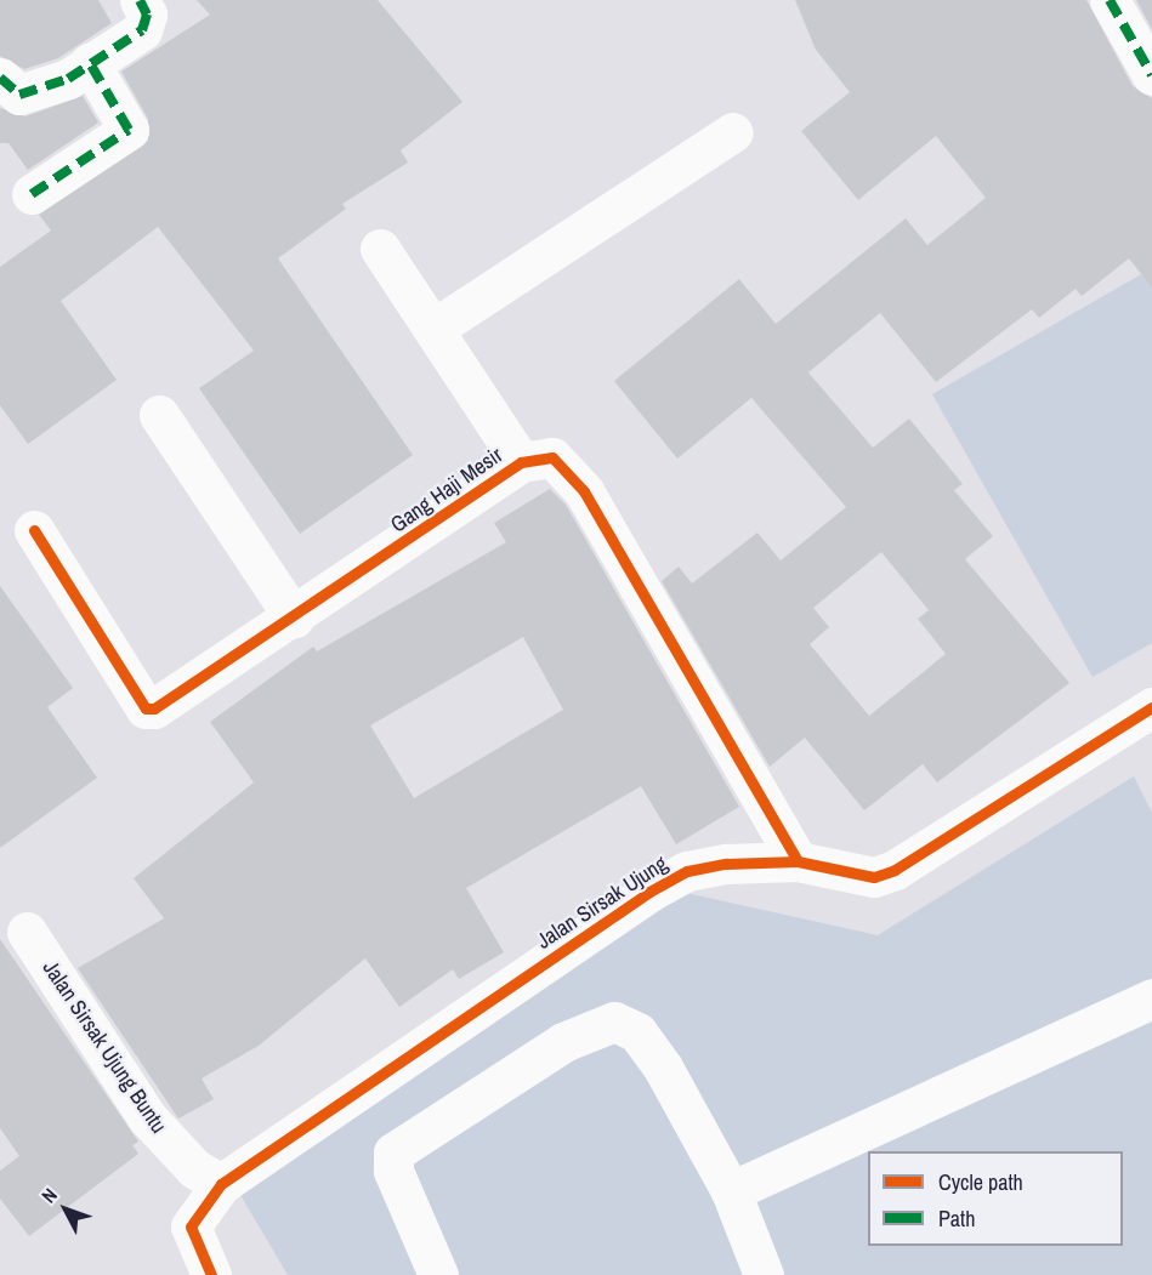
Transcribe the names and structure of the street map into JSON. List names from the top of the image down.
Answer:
{
  "streets": {
    "street": ["Gang Haji Mesir", "Jalan Sirsak Ujung", "Jalan Sirsak Ujung Buntu"]
  },
  "crossings": [
    ["Gang Haji Mesir", "Jalan Sirsak Ujung"],
    ["Jalan Sirsak Ujung", "Jalan Sirsak Ujung Buntu"]
  ],
  "legend": ["Cycle path", "Path"],
  "north": "top left"
}
